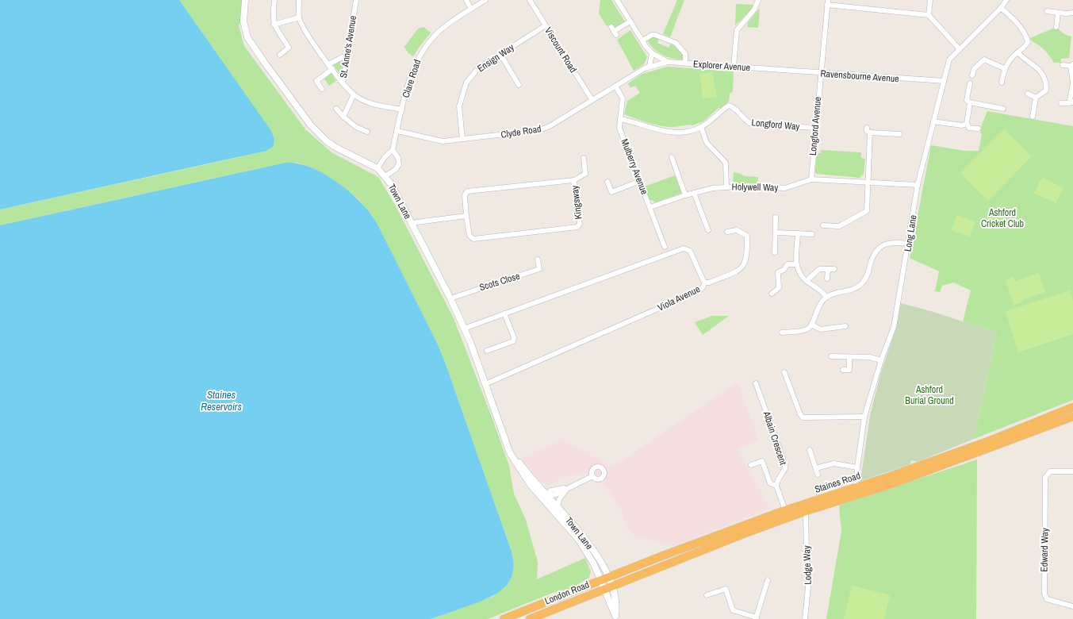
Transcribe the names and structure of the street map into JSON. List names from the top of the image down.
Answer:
{
  "streets": {
    "highway": ["Staines Road", "London Road"],
    "main road": ["Town Lane"],
    "street": [
      "St. Anne's Avenue",
      "Viscount Road",
      "Ensign Way",
      "Explorer Avenue",
      "Ravensbourne Avenue",
      "Clare Road",
      "Longford Way",
      "Longford Avenue",
      "Clyde Road",
      "Mulberry Avenue",
      "Holywell Way",
      "Kingsway",
      "Long Lane",
      "Scots Close",
      "Viola Avenue",
      "Albain Crescent",
      "Edward Way",
      "Lodge Way"
    ]
  },
  "crossings": [
    ["St. Anne's Avenue", "Clare Road"],
    ["Viscount Road", "Ensign Way"],
    ["Viscount Road", "Clyde Road"],
    ["Ensign Way", "Clyde Road"],
    ["Explorer Avenue", "Ravensbourne Avenue"],
    ["Explorer Avenue", "Clyde Road"],
    ["Ravensbourne Avenue", "Longford Avenue"],
    ["Ravensbourne Avenue", "Long Lane"],
    ["Clare Road", "Clyde Road"],
    ["Clare Road", "Town Lane"],
    ["Longford Way", "Longford Avenue"],
    ["Longford Way", "Mulberry Avenue"],
    ["Longford Avenue", "Holywell Way"],
    ["Clyde Road", "Mulberry Avenue"],
    ["Mulberry Avenue", "Holywell Way"],
    ["Holywell Way", "Long Lane"],
    ["Town Lane", "Scots Close"],
    ["Town Lane", "Viola Avenue"],
    ["Town Lane", "Staines Road"],
    ["Town Lane", "London Road"],
    ["Long Lane", "Staines Road"],
    ["Staines Road", "Lodge Way"],
    ["Staines Road", "London Road"]
  ],
  "water": ["Staines Reservoirs"],
  "parks": ["Ashford Cricket Club", "Ashford Burial Ground"]
}
